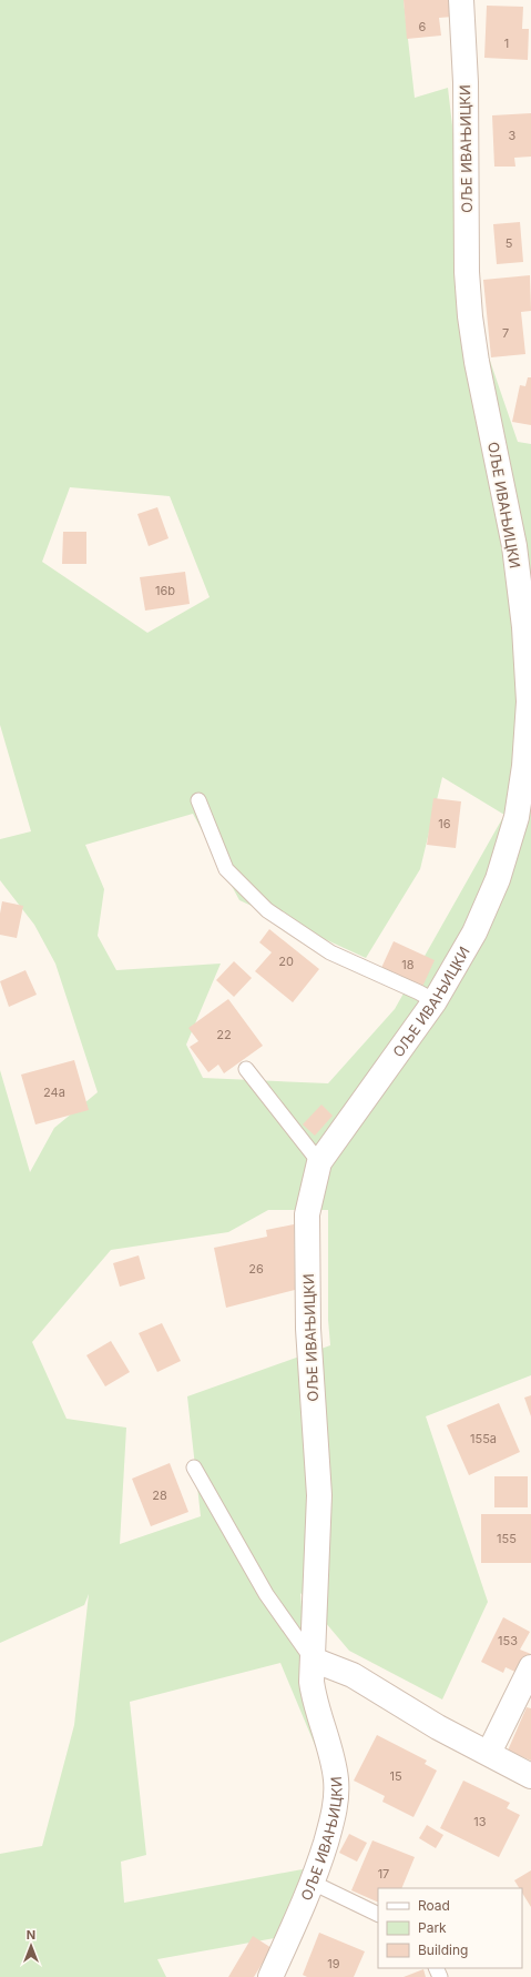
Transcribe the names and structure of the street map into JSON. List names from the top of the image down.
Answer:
{
  "streets": {
    "street": ["ОЉЕ ИВАЊИЦКИ"]
  },
  "house_numbers": [
    "6",
    "1",
    "3",
    "5",
    "7",
    "16b",
    "16",
    "20",
    "18",
    "22",
    "24a",
    "26",
    "155a",
    "28",
    "155",
    "153",
    "15",
    "13",
    "17",
    "19"
  ],
  "legend": ["Road", "Park", "Building"],
  "north": "top"
}
